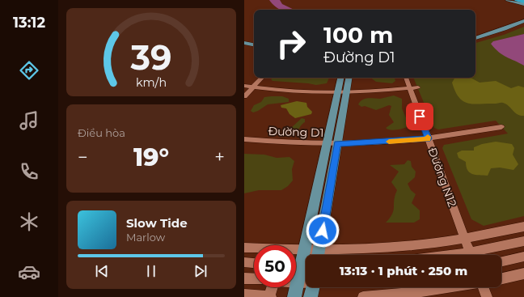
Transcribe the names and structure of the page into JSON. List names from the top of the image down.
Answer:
{
  "streets": {
    "street": ["Đường D1", "Đường N12"]
  },
  "crossings": [
    ["Đường D1", "Đường N12"]
  ],
  "page": {
    "tabs": "13:12",
    "turn": ["100 m", "Đường D1"],
    "tile": "Điều hòa",
    "heat": ["−", "19°", "+"],
    "song": ["Slow Tide", "Marlow"],
    "limit": "50",
    "trip": "13:13 · 1 phút · 250 m",
    "gauge": ["39", "km/h"]
  }
}
